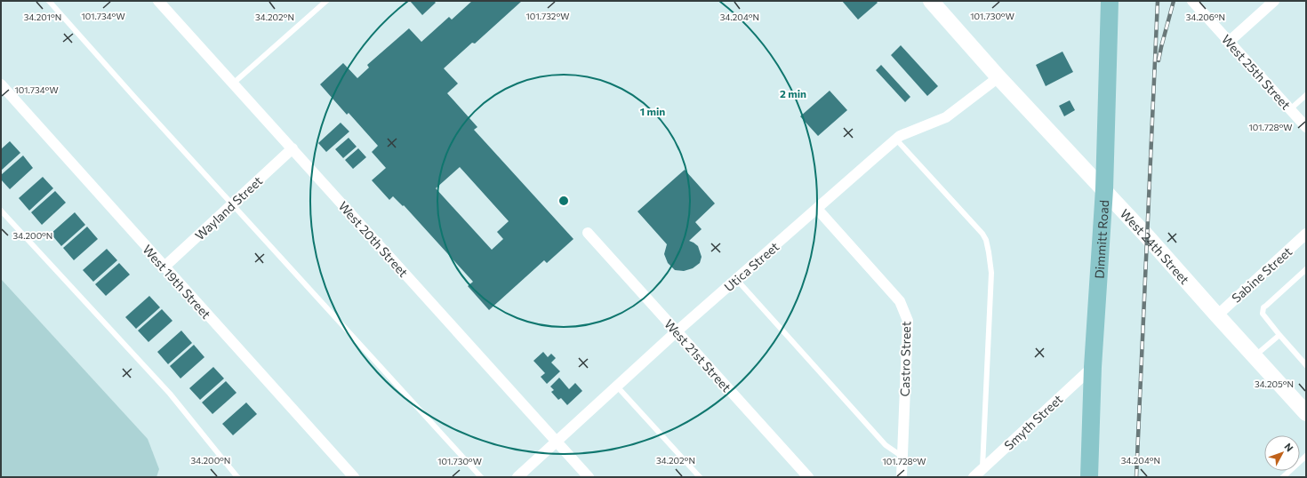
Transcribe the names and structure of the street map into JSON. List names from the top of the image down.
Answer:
{
  "streets": {
    "main road": ["Dimmitt Road", "West 24th Street"],
    "street": [
      "West 25th Street",
      "Wayland Street",
      "West 20th Street",
      "Utica Street",
      "Sabine Street",
      "West 19th Street",
      "West 21st Street",
      "Castro Street",
      "Smyth Street"
    ]
  },
  "crossings": [
    ["Wayland Street", "West 20th Street"],
    ["Wayland Street", "West 19th Street"],
    ["West 20th Street", "Utica Street"],
    ["Dimmitt Road", "West 24th Street"],
    ["Dimmitt Road", "Smyth Street"],
    ["West 24th Street", "Utica Street"],
    ["West 24th Street", "Sabine Street"],
    ["Utica Street", "West 21st Street"],
    ["Utica Street", "Castro Street"]
  ],
  "north": "top right",
  "coordinates": [
    "101.734°W",
    "101.732°W",
    "101.730°W",
    "34.201°N",
    "34.202°N",
    "34.204°N",
    "34.206°N",
    "101.728°W",
    "34.200°N",
    "34.205°N"
  ],
  "rings": ["2 min", "1 min"]
}
